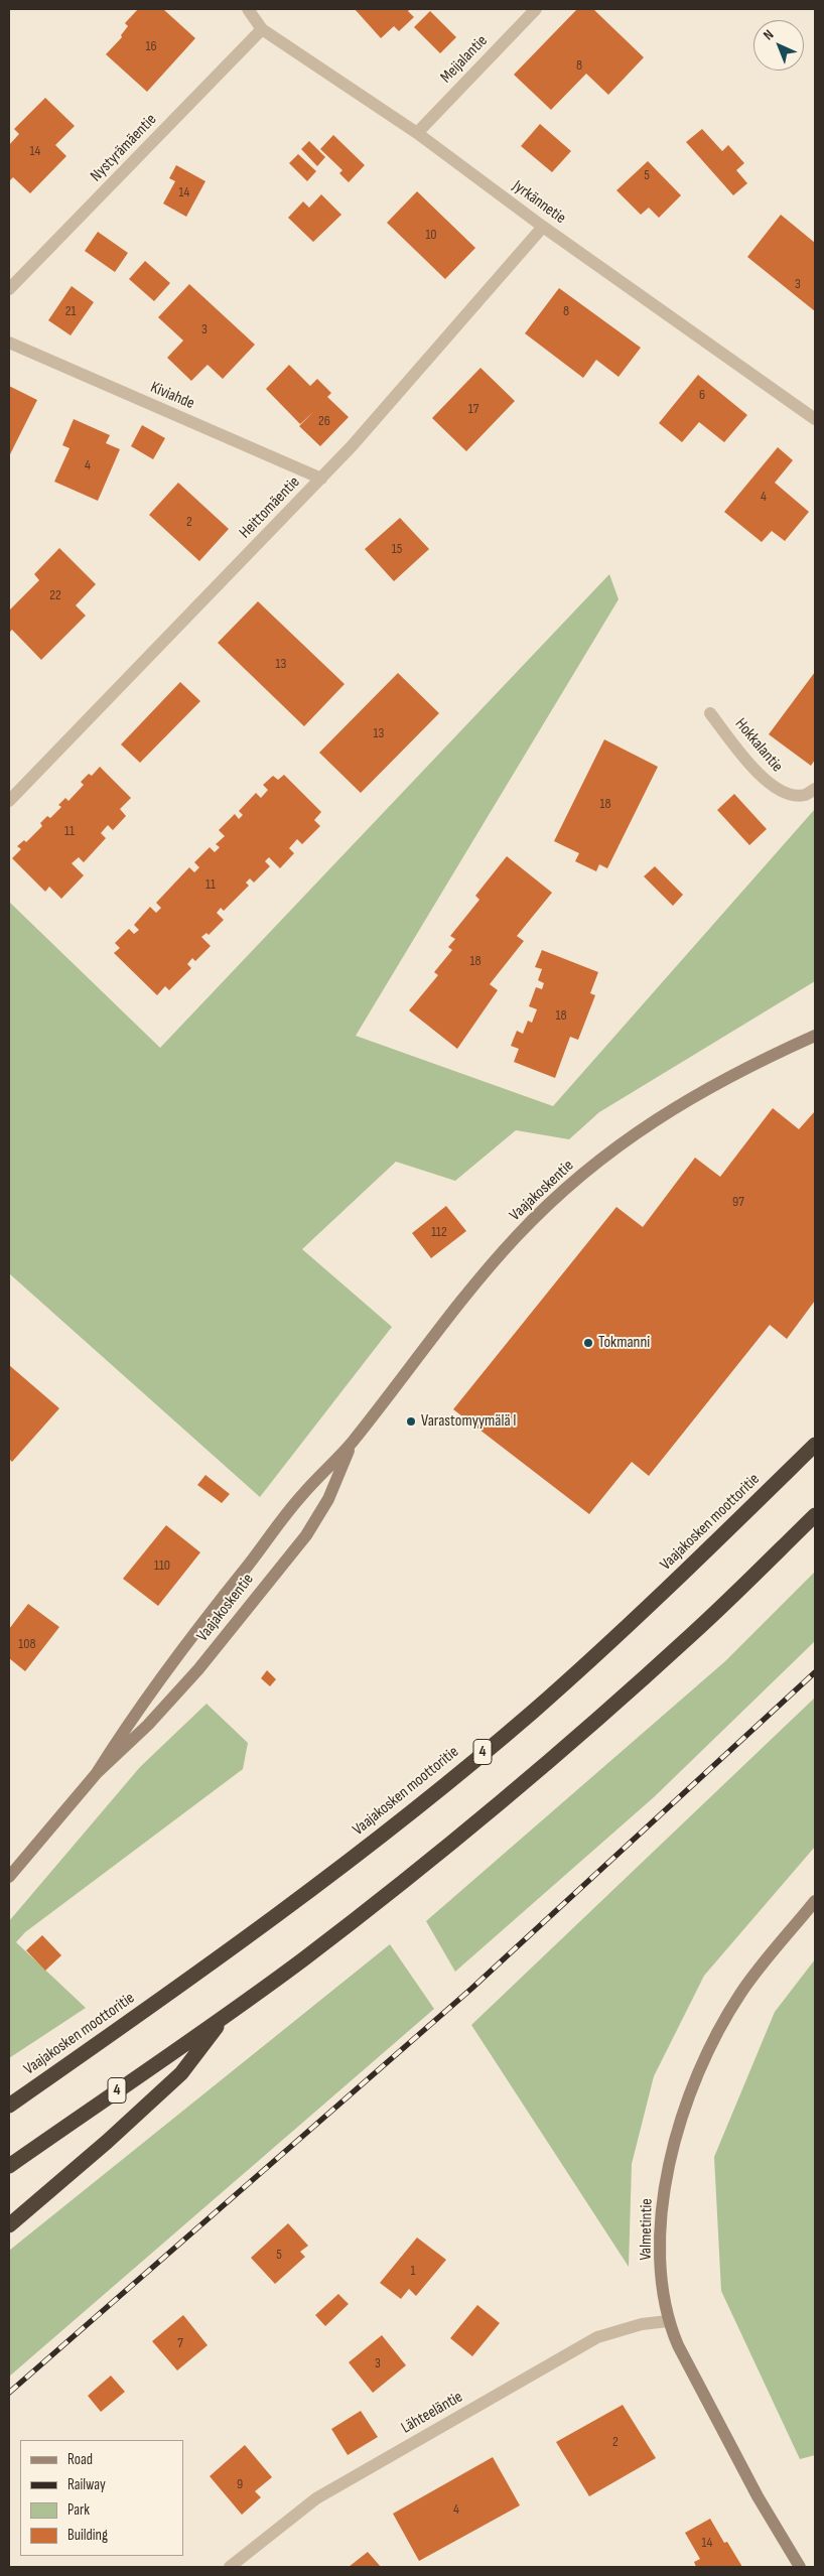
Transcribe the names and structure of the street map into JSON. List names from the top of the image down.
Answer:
{
  "streets": {
    "highway": ["Vaajakosken moottoritie", "4"],
    "main road": ["Vaajakoskentie", "Valmetintie"],
    "street": [
      "Meijalantie",
      "Nystyrämäentie",
      "Jyrkännetie",
      "Kiviahde",
      "Heittomäentie",
      "Hokkalantie",
      "Lähteeläntie"
    ]
  },
  "crossings": [
    ["Meijalantie", "Jyrkännetie"],
    ["Nystyrämäentie", "Jyrkännetie"],
    ["Jyrkännetie", "Heittomäentie"],
    ["Kiviahde", "Heittomäentie"],
    ["Valmetintie", "Lähteeläntie"]
  ],
  "places": ["Tokmanni", "Varastomyymälä I"],
  "house_numbers": [
    "16",
    "8",
    "14",
    "5",
    "14",
    "10",
    "3",
    "21",
    "8",
    "3",
    "6",
    "17",
    "26",
    "4",
    "4",
    "2",
    "15",
    "22",
    "13",
    "13",
    "18",
    "11",
    "11",
    "18",
    "18",
    "97",
    "112",
    "110",
    "108",
    "5",
    "1",
    "7",
    "3",
    "2",
    "9",
    "4",
    "14"
  ],
  "legend": [
    "Road",
    "Railway",
    "Park",
    "Building"
  ],
  "north": "top left"
}
